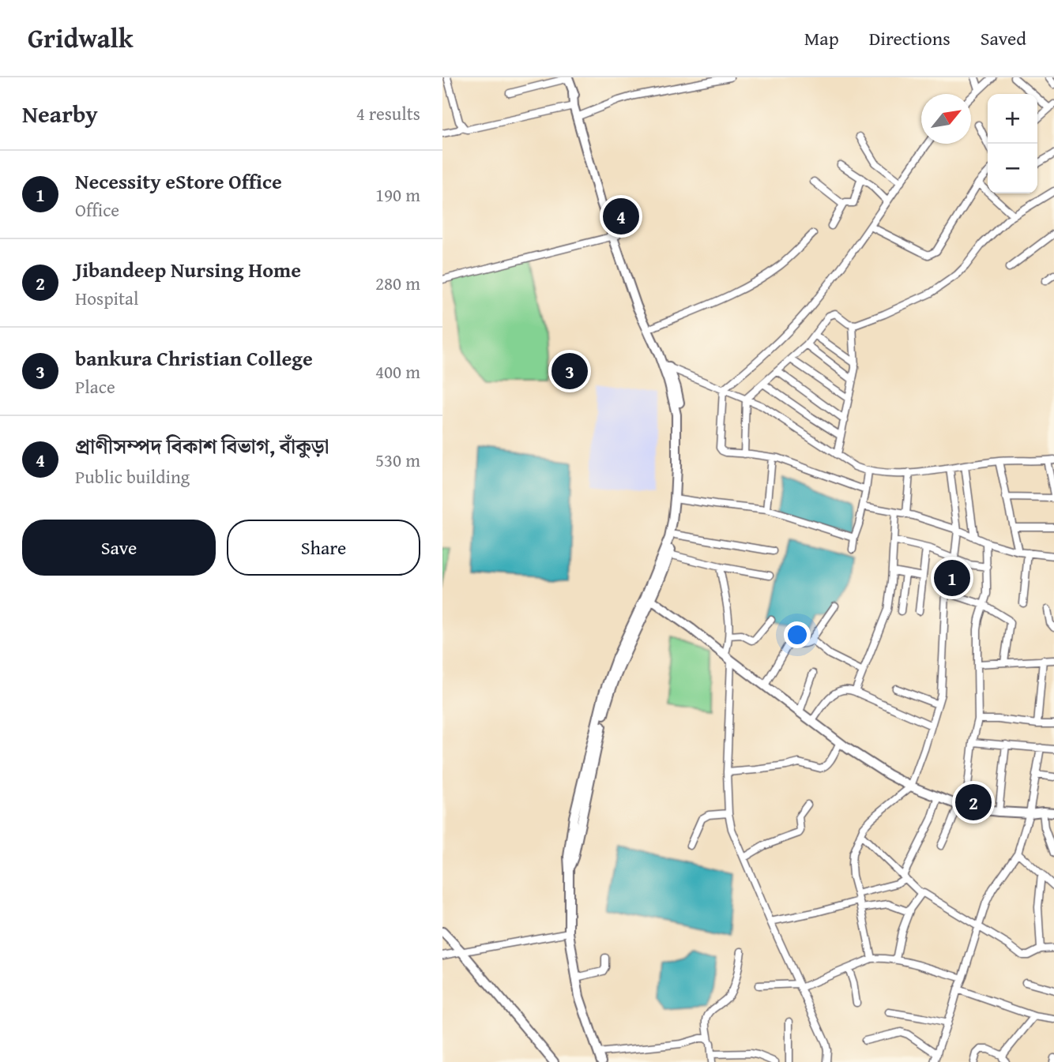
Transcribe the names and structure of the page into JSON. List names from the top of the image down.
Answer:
{
  "north": "top right",
  "page": {
    "header": "Gridwalk",
    "nav": ["Map", "Directions", "Saved"],
    "heading": ["Nearby", "4 results"],
    "map_buttons": ["+", "−"],
    "list": [
      {
        "mark": "1",
        "name": "Necessity eStore Office",
        "note": "Office",
        "value": "190 m"
      },
      {
        "mark": "2",
        "name": "Jibandeep Nursing Home",
        "note": "Hospital",
        "value": "280 m"
      },
      {
        "mark": "3",
        "name": "bankura Christian College",
        "note": "Place",
        "value": "400 m"
      },
      {
        "mark": "4",
        "name": "প্রাণীসম্পদ বিকাশ বিভাগ, বাঁকুড়া",
        "note": "Public building",
        "value": "530 m"
      }
    ],
    "pins": [
      "4",
      "3",
      "1",
      "2"
    ],
    "buttons": ["Save", "Share"]
  }
}
